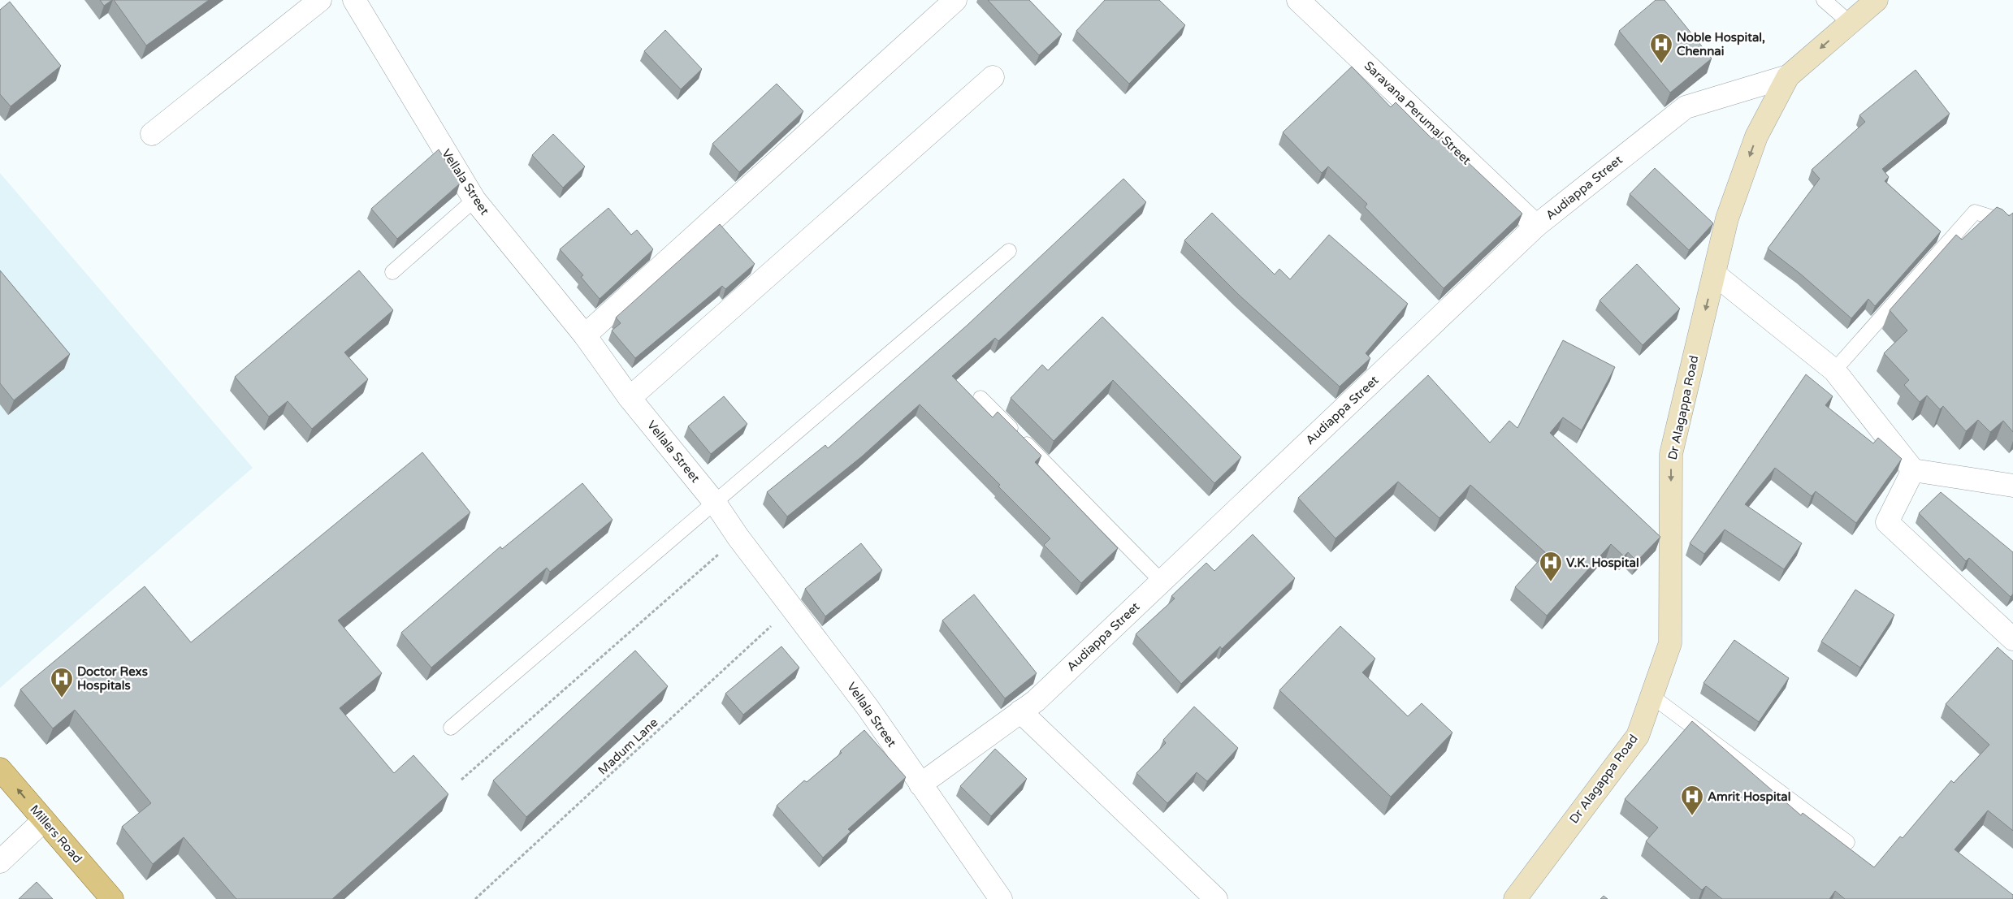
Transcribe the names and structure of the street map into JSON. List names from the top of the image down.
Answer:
{
  "streets": {
    "main road": ["Dr Alagappa Road", "Millers Road"],
    "street": ["Saravana Perumal Street", "Vellala Street", "Audiappa Street"],
    "path": ["Madum Lane"]
  },
  "crossings": [
    ["Saravana Perumal Street", "Audiappa Street"],
    ["Vellala Street", "Audiappa Street"],
    ["Vellala Street", "Madum Lane"],
    ["Audiappa Street", "Dr Alagappa Road"]
  ],
  "one_way": ["Dr Alagappa Road", "Millers Road"],
  "places": {
    "hospital": [
      "Noble Hospital, Chennai",
      "V.K. Hospital",
      "Doctor Rexs Hospitals",
      "Amrit Hospital"
    ]
  }
}
